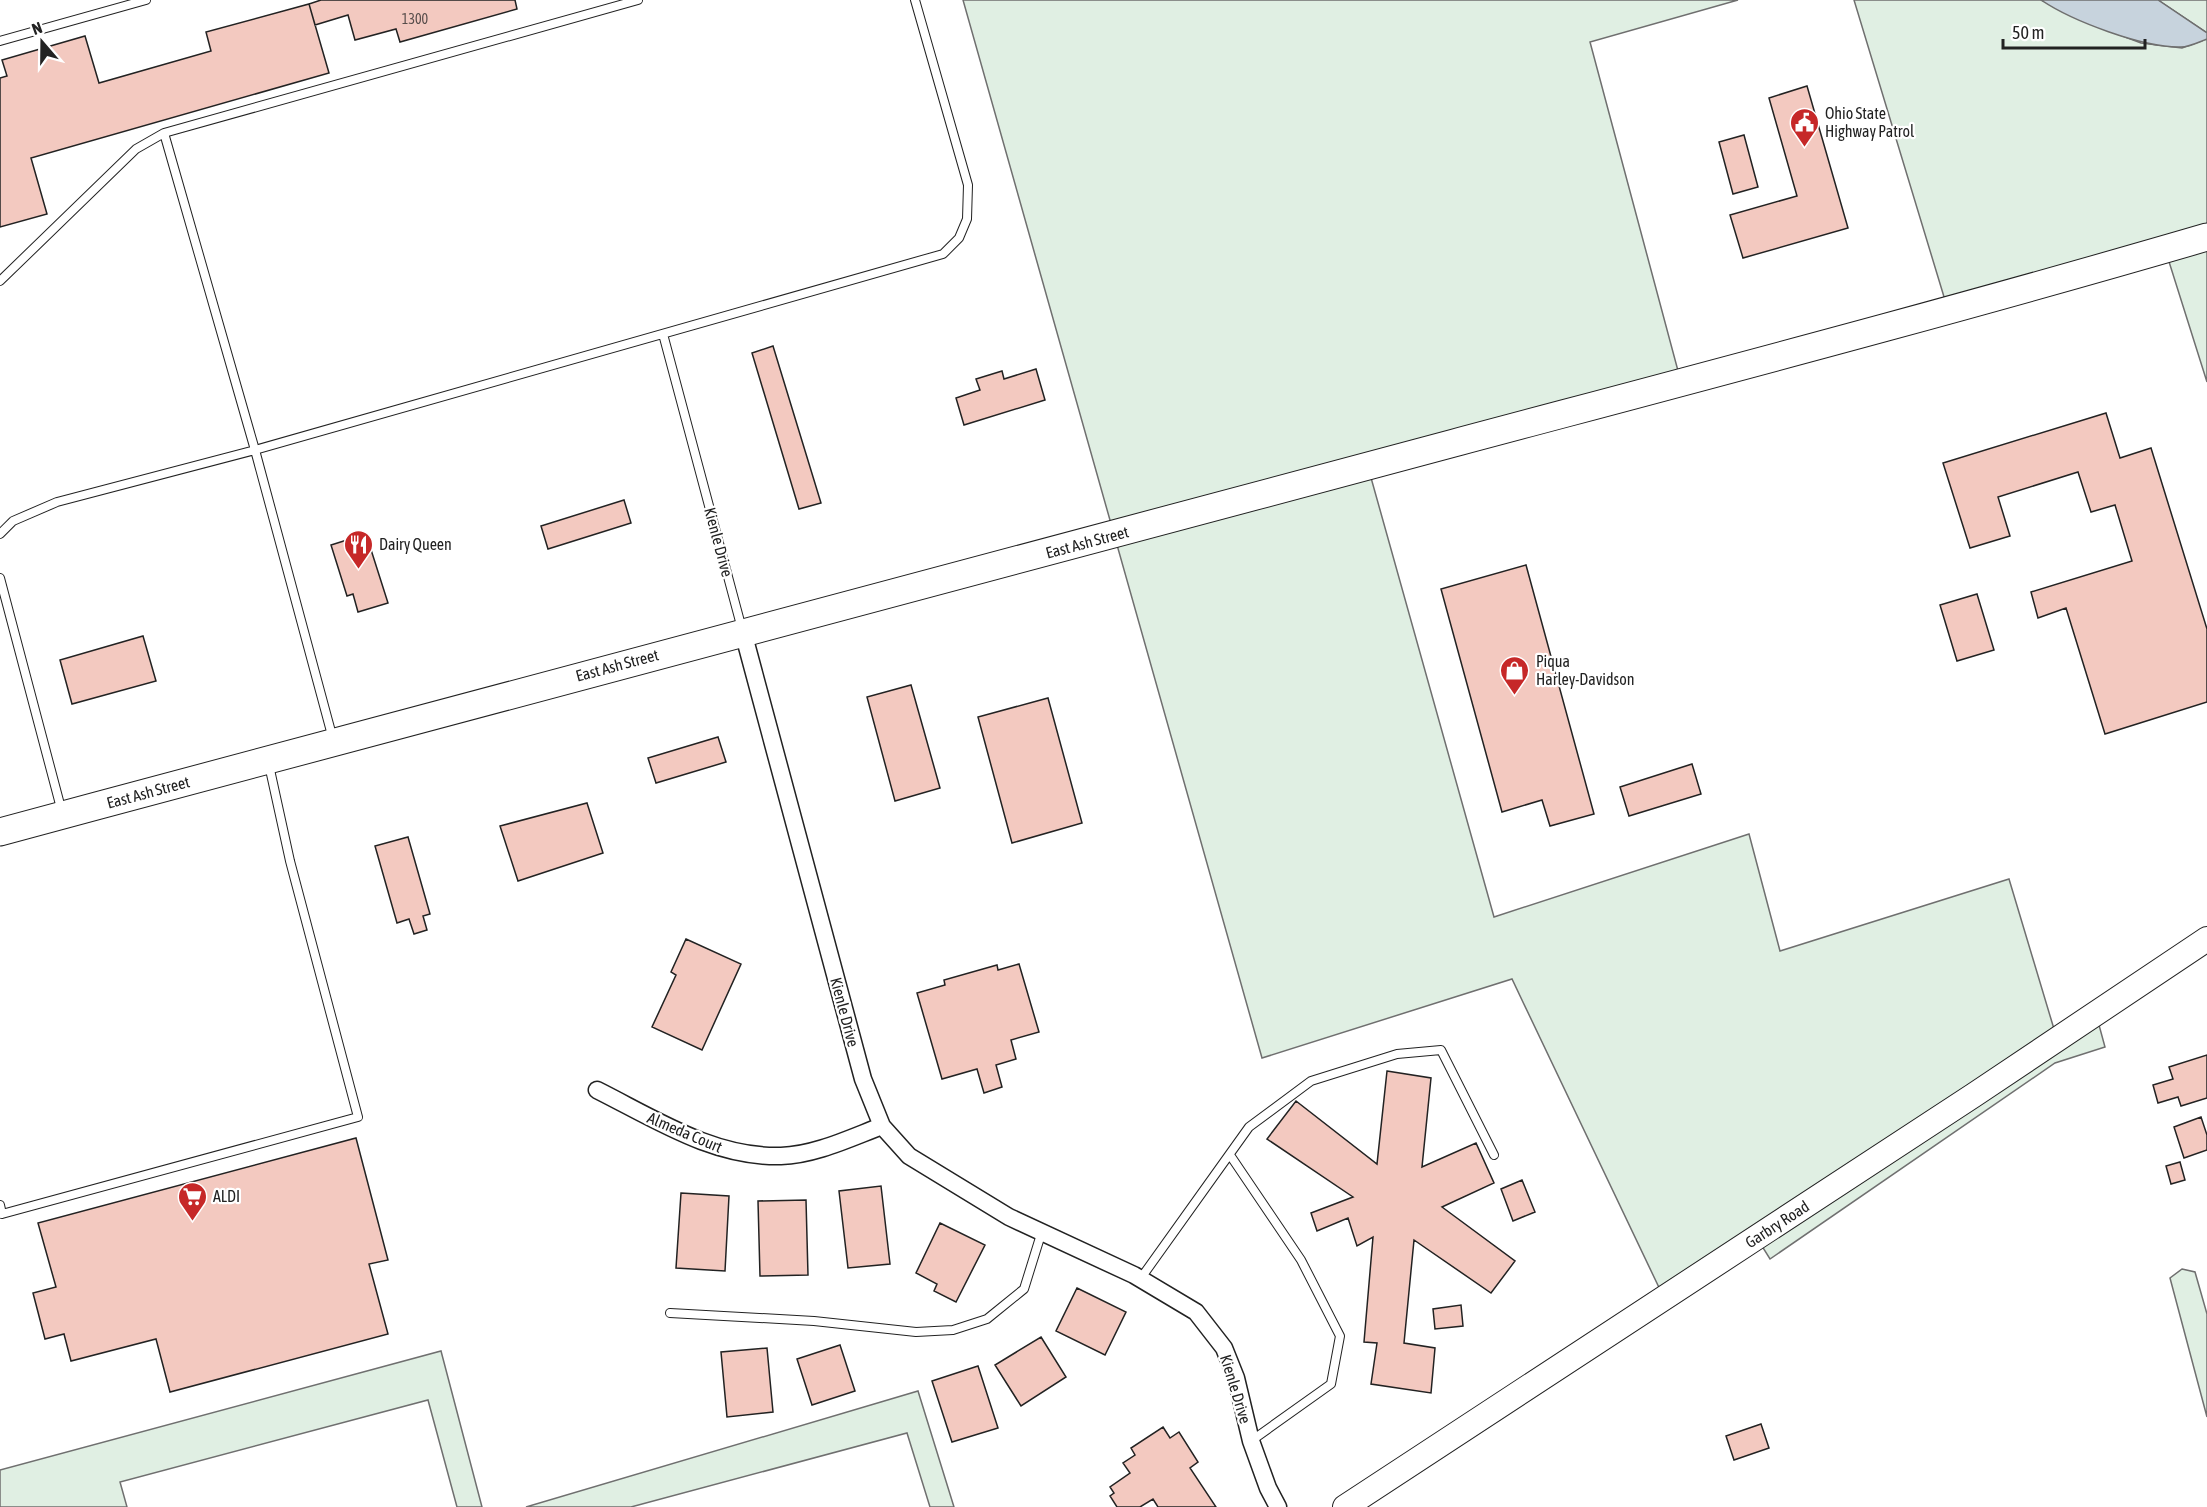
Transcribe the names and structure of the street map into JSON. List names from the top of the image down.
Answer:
{
  "streets": {
    "main road": ["East Ash Street"],
    "street": ["Kienle Drive", "Almeda Court", "Garbry Road"]
  },
  "crossings": [
    ["Kienle Drive", "East Ash Street"],
    ["Kienle Drive", "Almeda Court"]
  ],
  "places": {
    "public building": ["Ohio State Highway Patrol"],
    "restaurant": ["Dairy Queen"],
    "shop": ["Piqua Harley-Davidson"],
    "supermarket": ["ALDI"]
  },
  "house_numbers": ["1300"],
  "scale_bar": "50 m",
  "north": "top"
}
